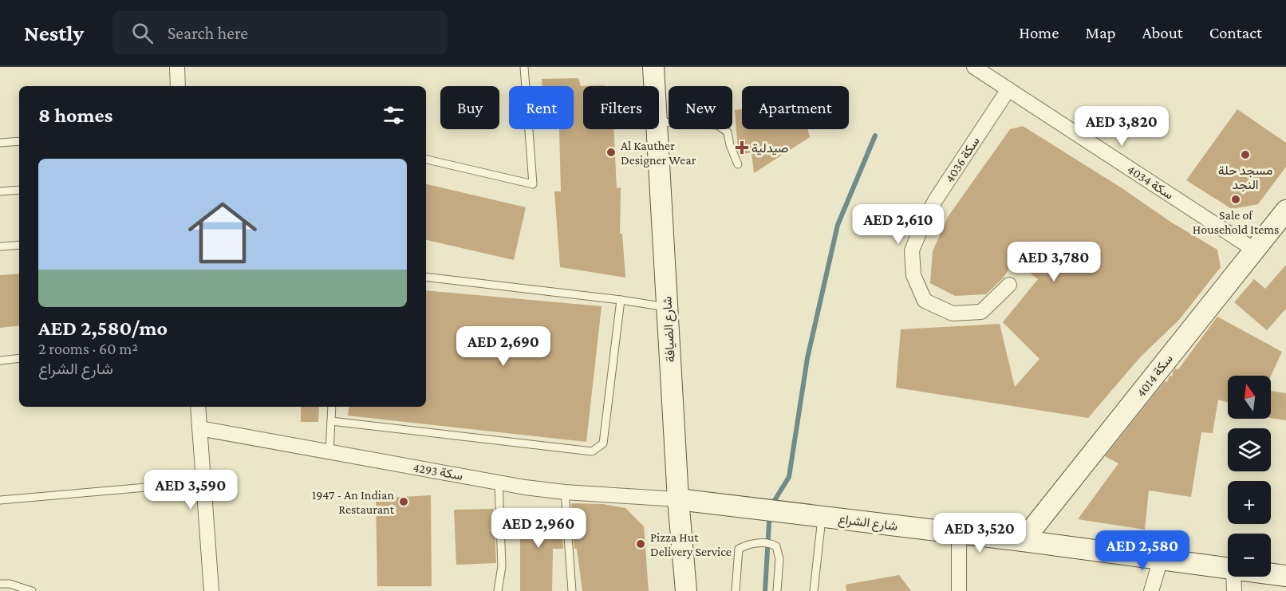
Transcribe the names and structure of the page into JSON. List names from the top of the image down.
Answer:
{
  "streets": {
    "street": [
      "سكة 4036",
      "سكة 4034",
      "شارع الضيافة",
      "سكة 4014",
      "سكة 4293",
      "شارع الشراع"
    ]
  },
  "crossings": [
    ["سكة 4036", "سكة 4034"],
    ["سكة 4034", "سكة 4014"],
    ["شارع الضيافة", "سكة 4293"],
    ["شارع الضيافة", "شارع الشراع"],
    ["سكة 4014", "شارع الشراع"],
    ["سكة 4293", "شارع الشراع"]
  ],
  "places": {
    "health": ["صيدلية"],
    "other": [
      "Al Kauther Designer Wear",
      "مسجد حلة النجد",
      "Sale of Household Items",
      "1947 - An Indian Restaurant",
      "Pizza Hut Delivery Service"
    ]
  },
  "north": "top",
  "page": {
    "header": "Nestly",
    "search": "Search here",
    "nav": [
      "Home",
      "Map",
      "About",
      "Contact"
    ],
    "chip": [
      "Buy",
      "Rent",
      "Filters",
      "New",
      "Apartment"
    ],
    "heading": "8 homes",
    "price": [
      "AED 3,820",
      "AED 2,610",
      "AED 3,780",
      "AED 2,690",
      "AED 3,590",
      "AED 2,960",
      "AED 3,520",
      "AED 2,580"
    ],
    "list": [
      {
        "name": "AED 2,580/mo",
        "note": "2 rooms · 60 m² · شارع الشراع"
      }
    ],
    "map_buttons": ["+", "−"]
  }
}
